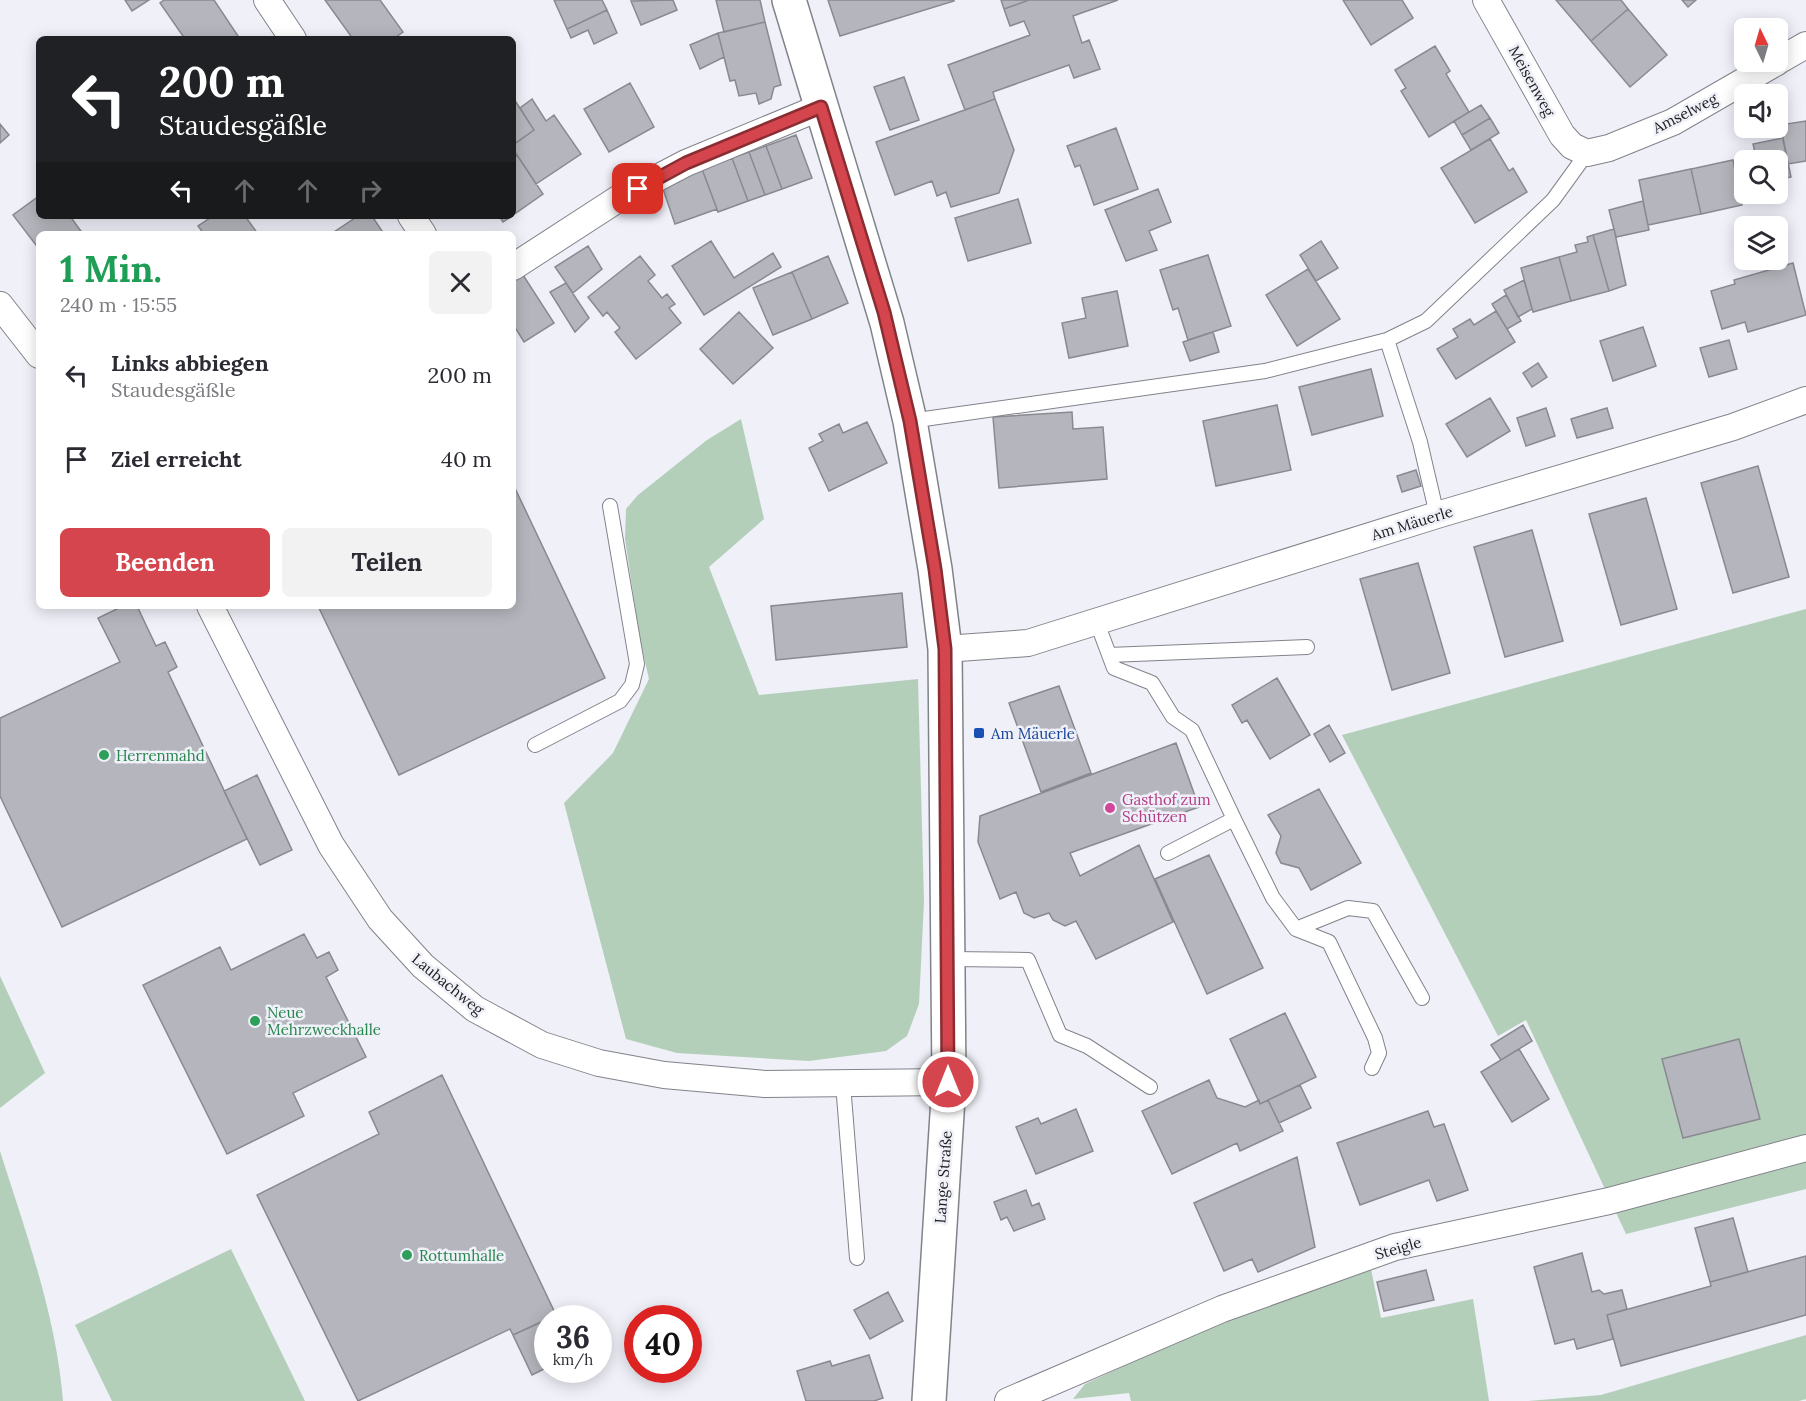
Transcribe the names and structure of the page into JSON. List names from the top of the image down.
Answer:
{
  "streets": {
    "street": [
      "Meisenweg",
      "Amselweg",
      "Am Mäuerle",
      "Laubachweg",
      "Lange Straße",
      "Steigle"
    ]
  },
  "crossings": [
    ["Meisenweg", "Amselweg"],
    ["Am Mäuerle", "Lange Straße"],
    ["Laubachweg", "Lange Straße"]
  ],
  "places": {
    "transit": ["Am Mäuerle"],
    "other": [
      "Herrenmahd",
      "Gasthof zum Schützen",
      "Neue Mehrzweckhalle",
      "Rottumhalle"
    ]
  },
  "north": "top",
  "page": {
    "turn": ["200 m", "Staudesgäßle"],
    "heading": ["1 Min.", "240 m · 15:55"],
    "list": [
      {
        "name": "Links abbiegen",
        "note": "Staudesgäßle",
        "value": "200 m"
      },
      {
        "name": "Ziel erreicht",
        "value": "40 m"
      }
    ],
    "buttons": ["Beenden", "Teilen"],
    "speed": "36 km/h",
    "limit": "40"
  }
}
